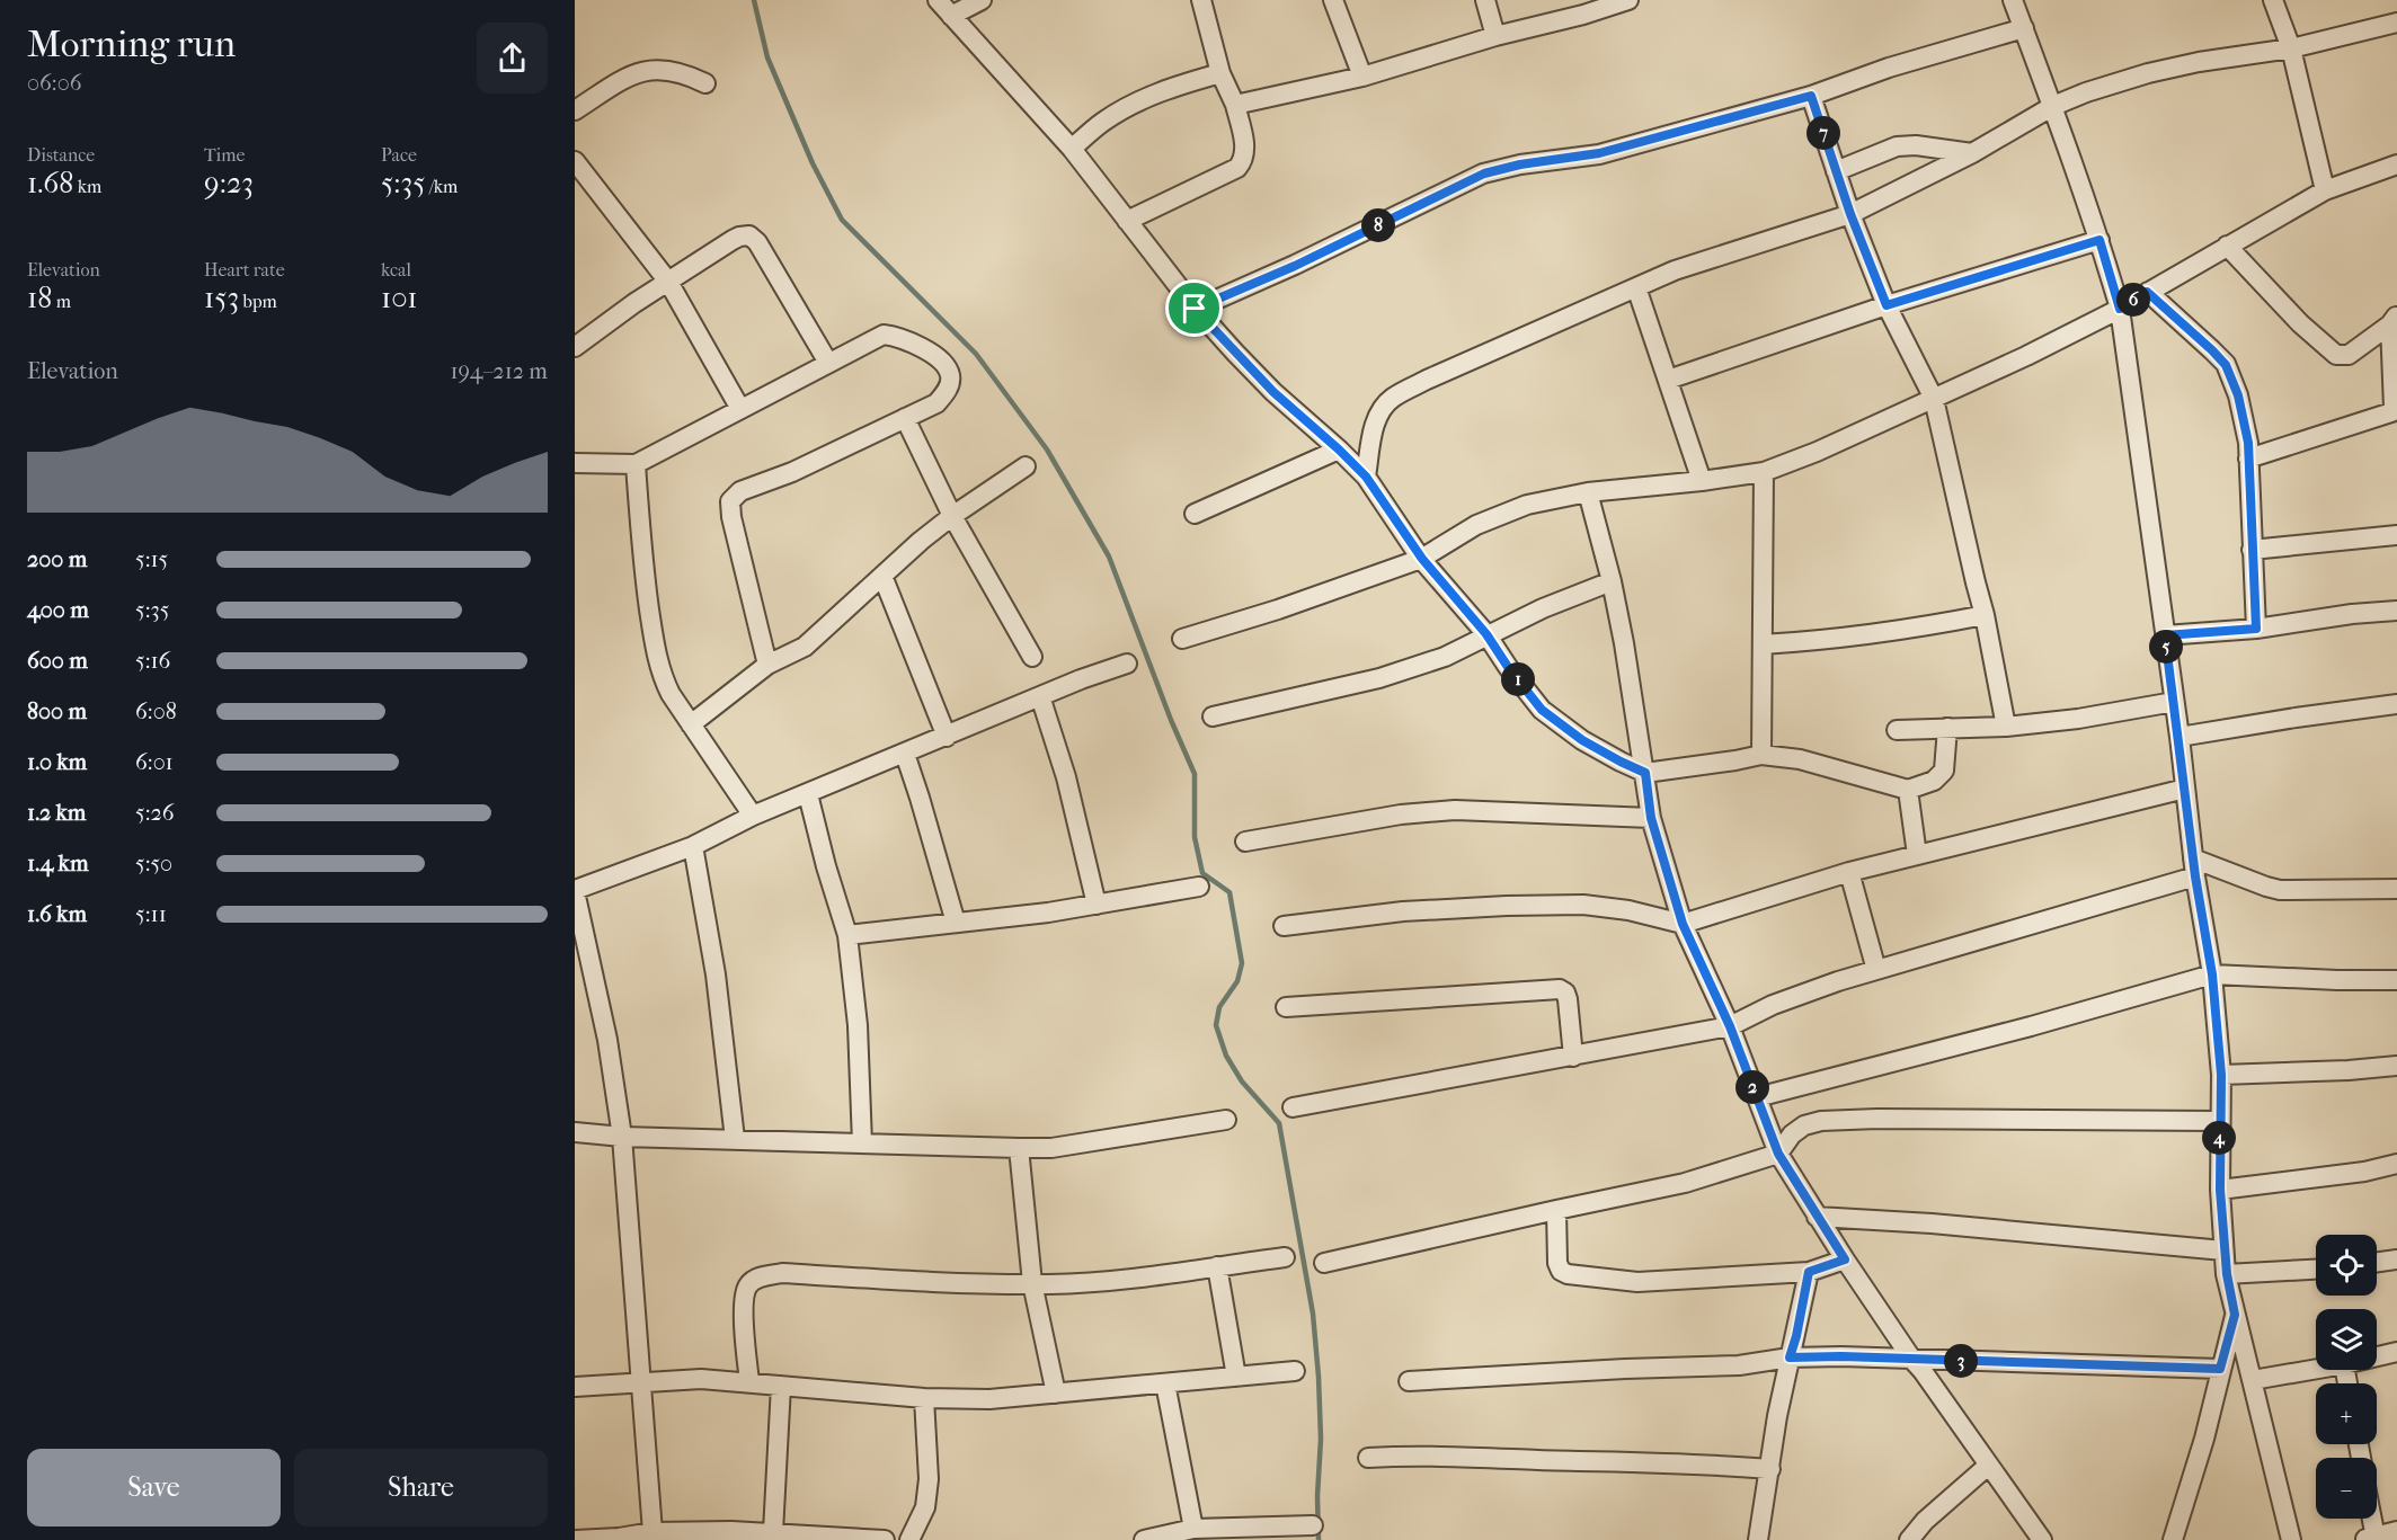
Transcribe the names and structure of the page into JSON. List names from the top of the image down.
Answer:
{
  "page": {
    "heading": ["Morning run", "06:06"],
    "stats": [
      ["Distance", "1.68 km"],
      ["Time", "9:23"],
      ["Pace", "5:35 /km"],
      ["Elevation", "18 m"],
      ["Heart rate", "153 bpm"],
      ["kcal", "101"]
    ],
    "pins": [
      "7",
      "8",
      "6",
      "5",
      "1",
      "2",
      "4",
      "3"
    ],
    "chart": ["Elevation", "194–212 m"],
    "list": [
      {
        "name": "200 m",
        "note": "5:15"
      },
      {
        "name": "400 m",
        "note": "5:35"
      },
      {
        "name": "600 m",
        "note": "5:16"
      },
      {
        "name": "800 m",
        "note": "6:08"
      },
      {
        "name": "1.0 km",
        "note": "6:01"
      },
      {
        "name": "1.2 km",
        "note": "5:26"
      },
      {
        "name": "1.4 km",
        "note": "5:50"
      },
      {
        "name": "1.6 km",
        "note": "5:11"
      }
    ],
    "map_buttons": ["+", "−"],
    "buttons": ["Save", "Share"]
  }
}
